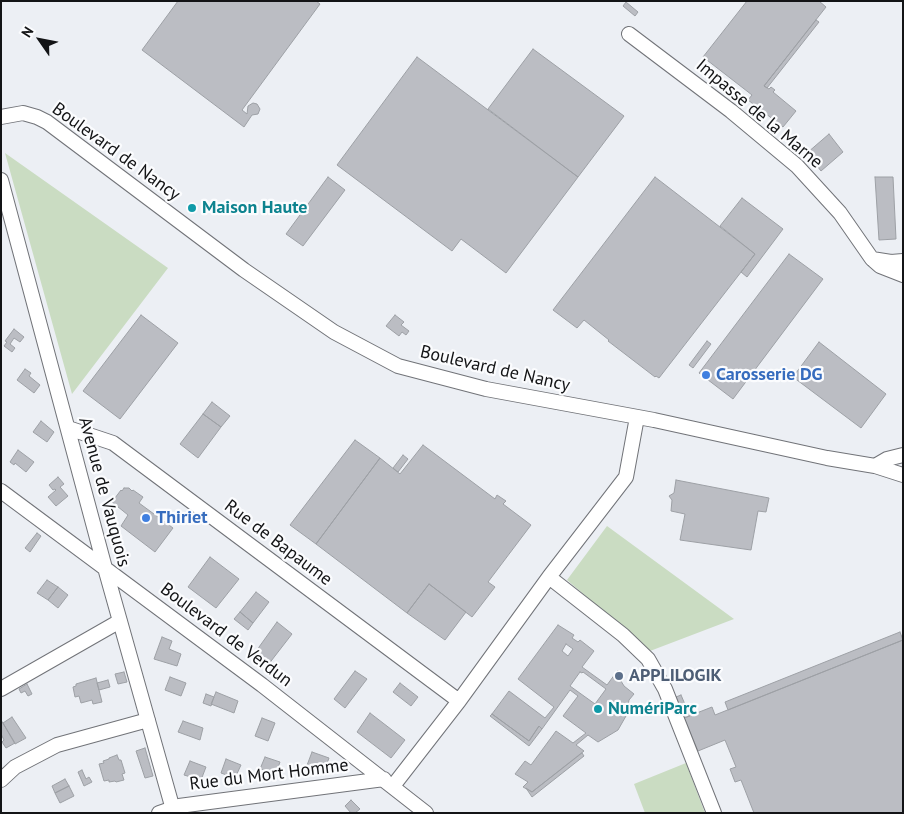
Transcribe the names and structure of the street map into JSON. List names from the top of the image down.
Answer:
{
  "streets": {
    "street": [
      "Impasse de la Marne",
      "Boulevard de Nancy",
      "Avenue de Vauquois",
      "Rue de Bapaume",
      "Boulevard de Verdun",
      "Rue du Mort Homme"
    ]
  },
  "crossings": [
    ["Avenue de Vauquois", "Rue de Bapaume"],
    ["Avenue de Vauquois", "Boulevard de Verdun"],
    ["Avenue de Vauquois", "Rue du Mort Homme"],
    ["Boulevard de Verdun", "Rue du Mort Homme"]
  ],
  "places": [
    "Maison Haute",
    "Carosserie DG",
    "Thiriet",
    "APPLILOGIK",
    "NumériParc"
  ],
  "north": "top left"
}
